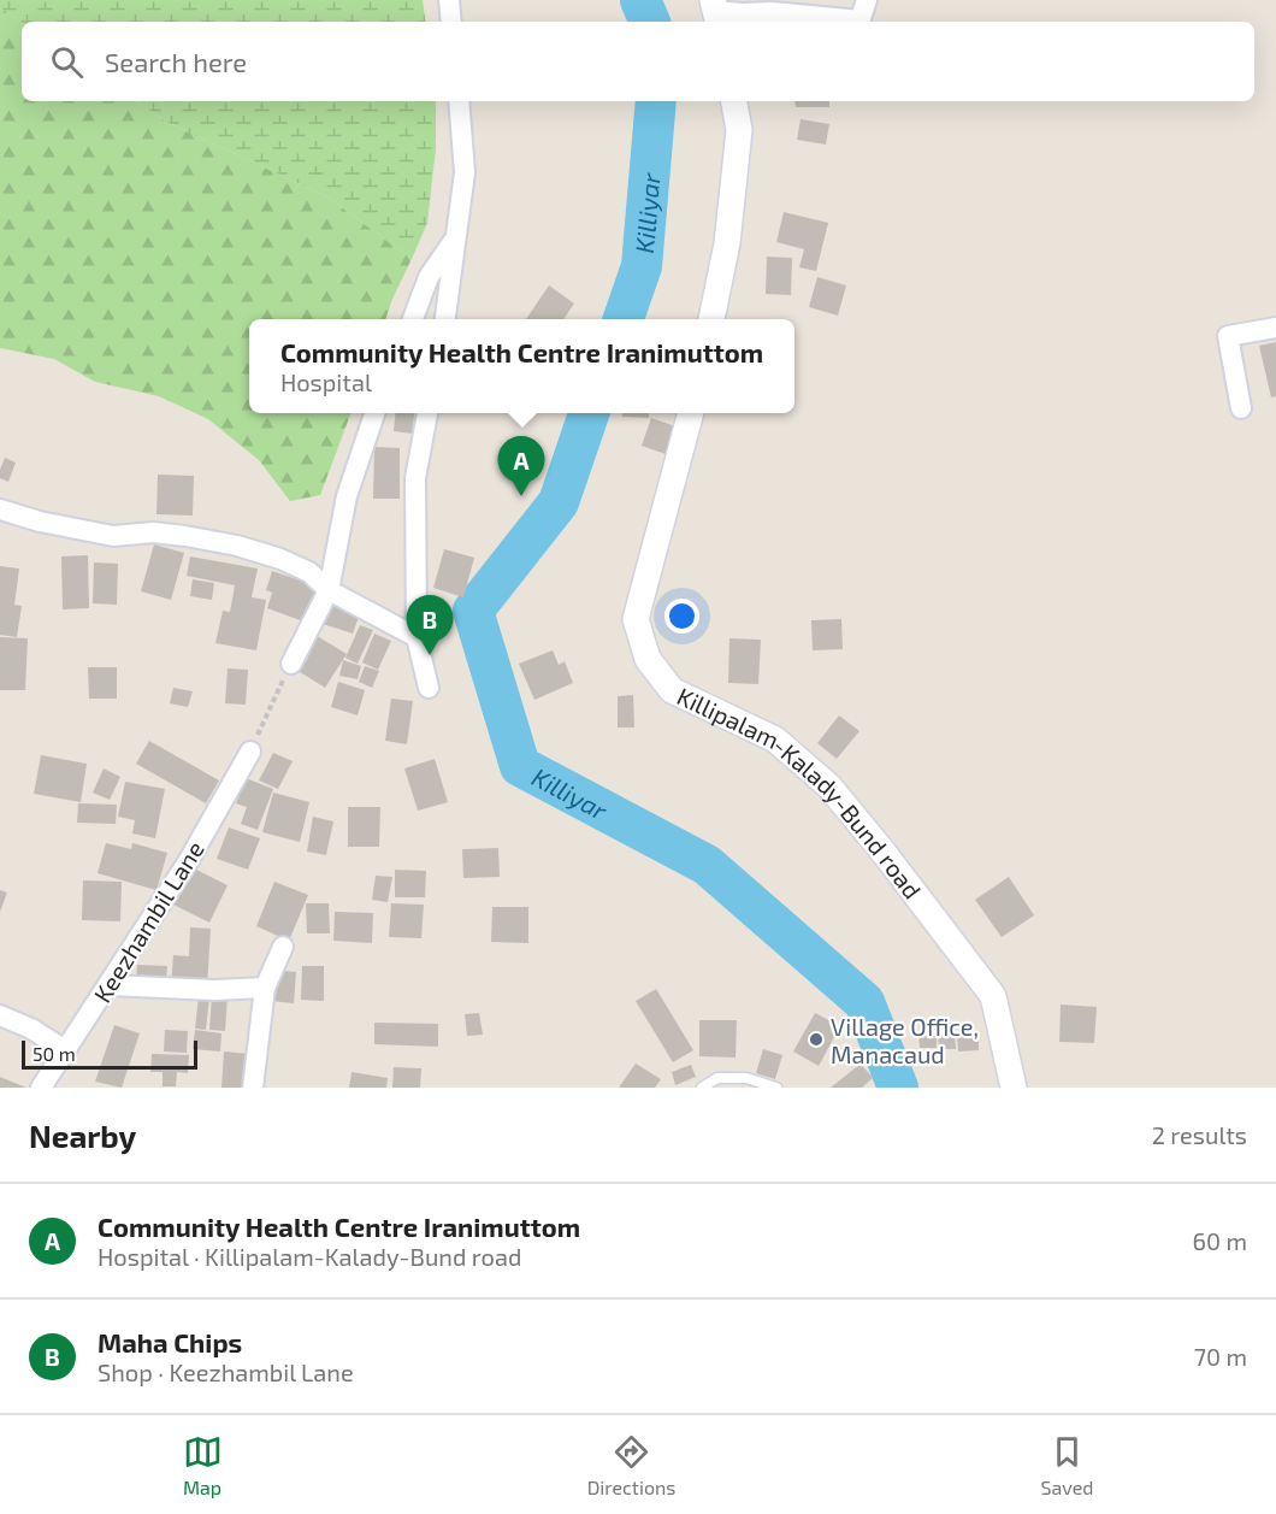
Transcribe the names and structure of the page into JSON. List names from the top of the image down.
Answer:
{
  "streets": {
    "street": ["Killipalam-Kalady-Bund road", "Keezhambil Lane"]
  },
  "water": ["Killiyar"],
  "places": ["Village Office, Manacaud"],
  "scale_bar": "50 m",
  "page": {
    "search": "Search here",
    "popup": ["Community Health Centre Iranimuttom", "Hospital"],
    "pins": ["A", "B"],
    "scale": "50 m",
    "heading": ["Nearby", "2 results"],
    "list": [
      {
        "mark": "A",
        "name": "Community Health Centre Iranimuttom",
        "note": "Hospital · Killipalam-Kalady-Bund road",
        "value": "60 m"
      },
      {
        "mark": "B",
        "name": "Maha Chips",
        "note": "Shop · Keezhambil Lane",
        "value": "70 m"
      }
    ],
    "nav": ["Map", "Directions", "Saved"]
  }
}
